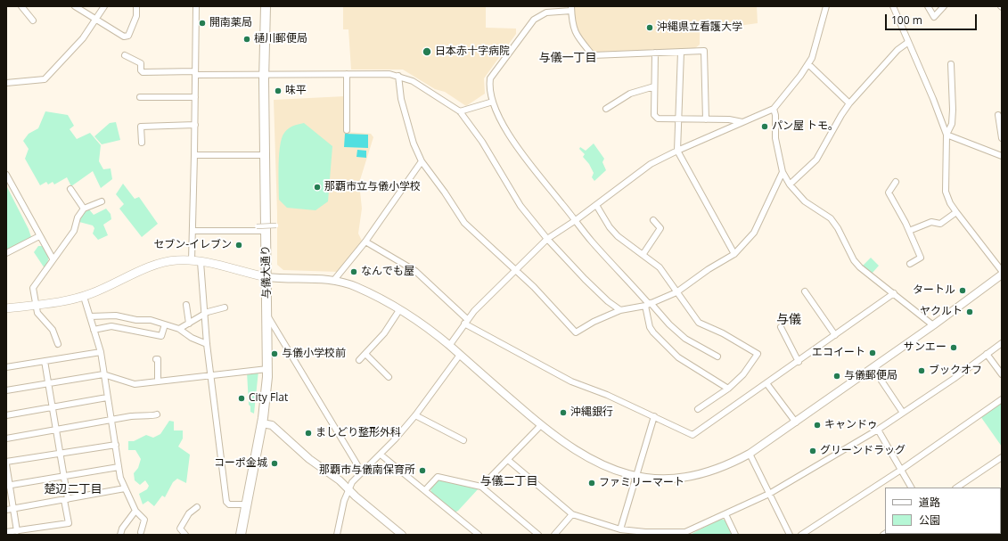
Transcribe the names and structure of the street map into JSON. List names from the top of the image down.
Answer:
{
  "streets": {
    "highway": ["与儀大通り"]
  },
  "districts": [
    "与儀一丁目",
    "与儀",
    "与儀二丁目",
    "楚辺二丁目"
  ],
  "places": [
    "開南薬局",
    "沖縄県立看護大学",
    "樋川郵便局",
    "日本赤十字病院",
    "味平",
    "パン屋 トモ。",
    "那覇市立与儀小学校",
    "セブン-イレブン",
    "なんでも屋",
    "タートル",
    "ヤクルト",
    "サンエー",
    "エコイート",
    "与儀小学校前",
    "ブックオフ",
    "与儀郵便局",
    "City Flat",
    "沖縄銀行",
    "キャンドゥ",
    "ましどり整形外科",
    "グリーンドラッグ",
    "コーポ金城",
    "那覇市与儀南保育所",
    "ファミリーマート"
  ],
  "legend": ["道路", "公園"],
  "scale_bar": "100 m"
}
